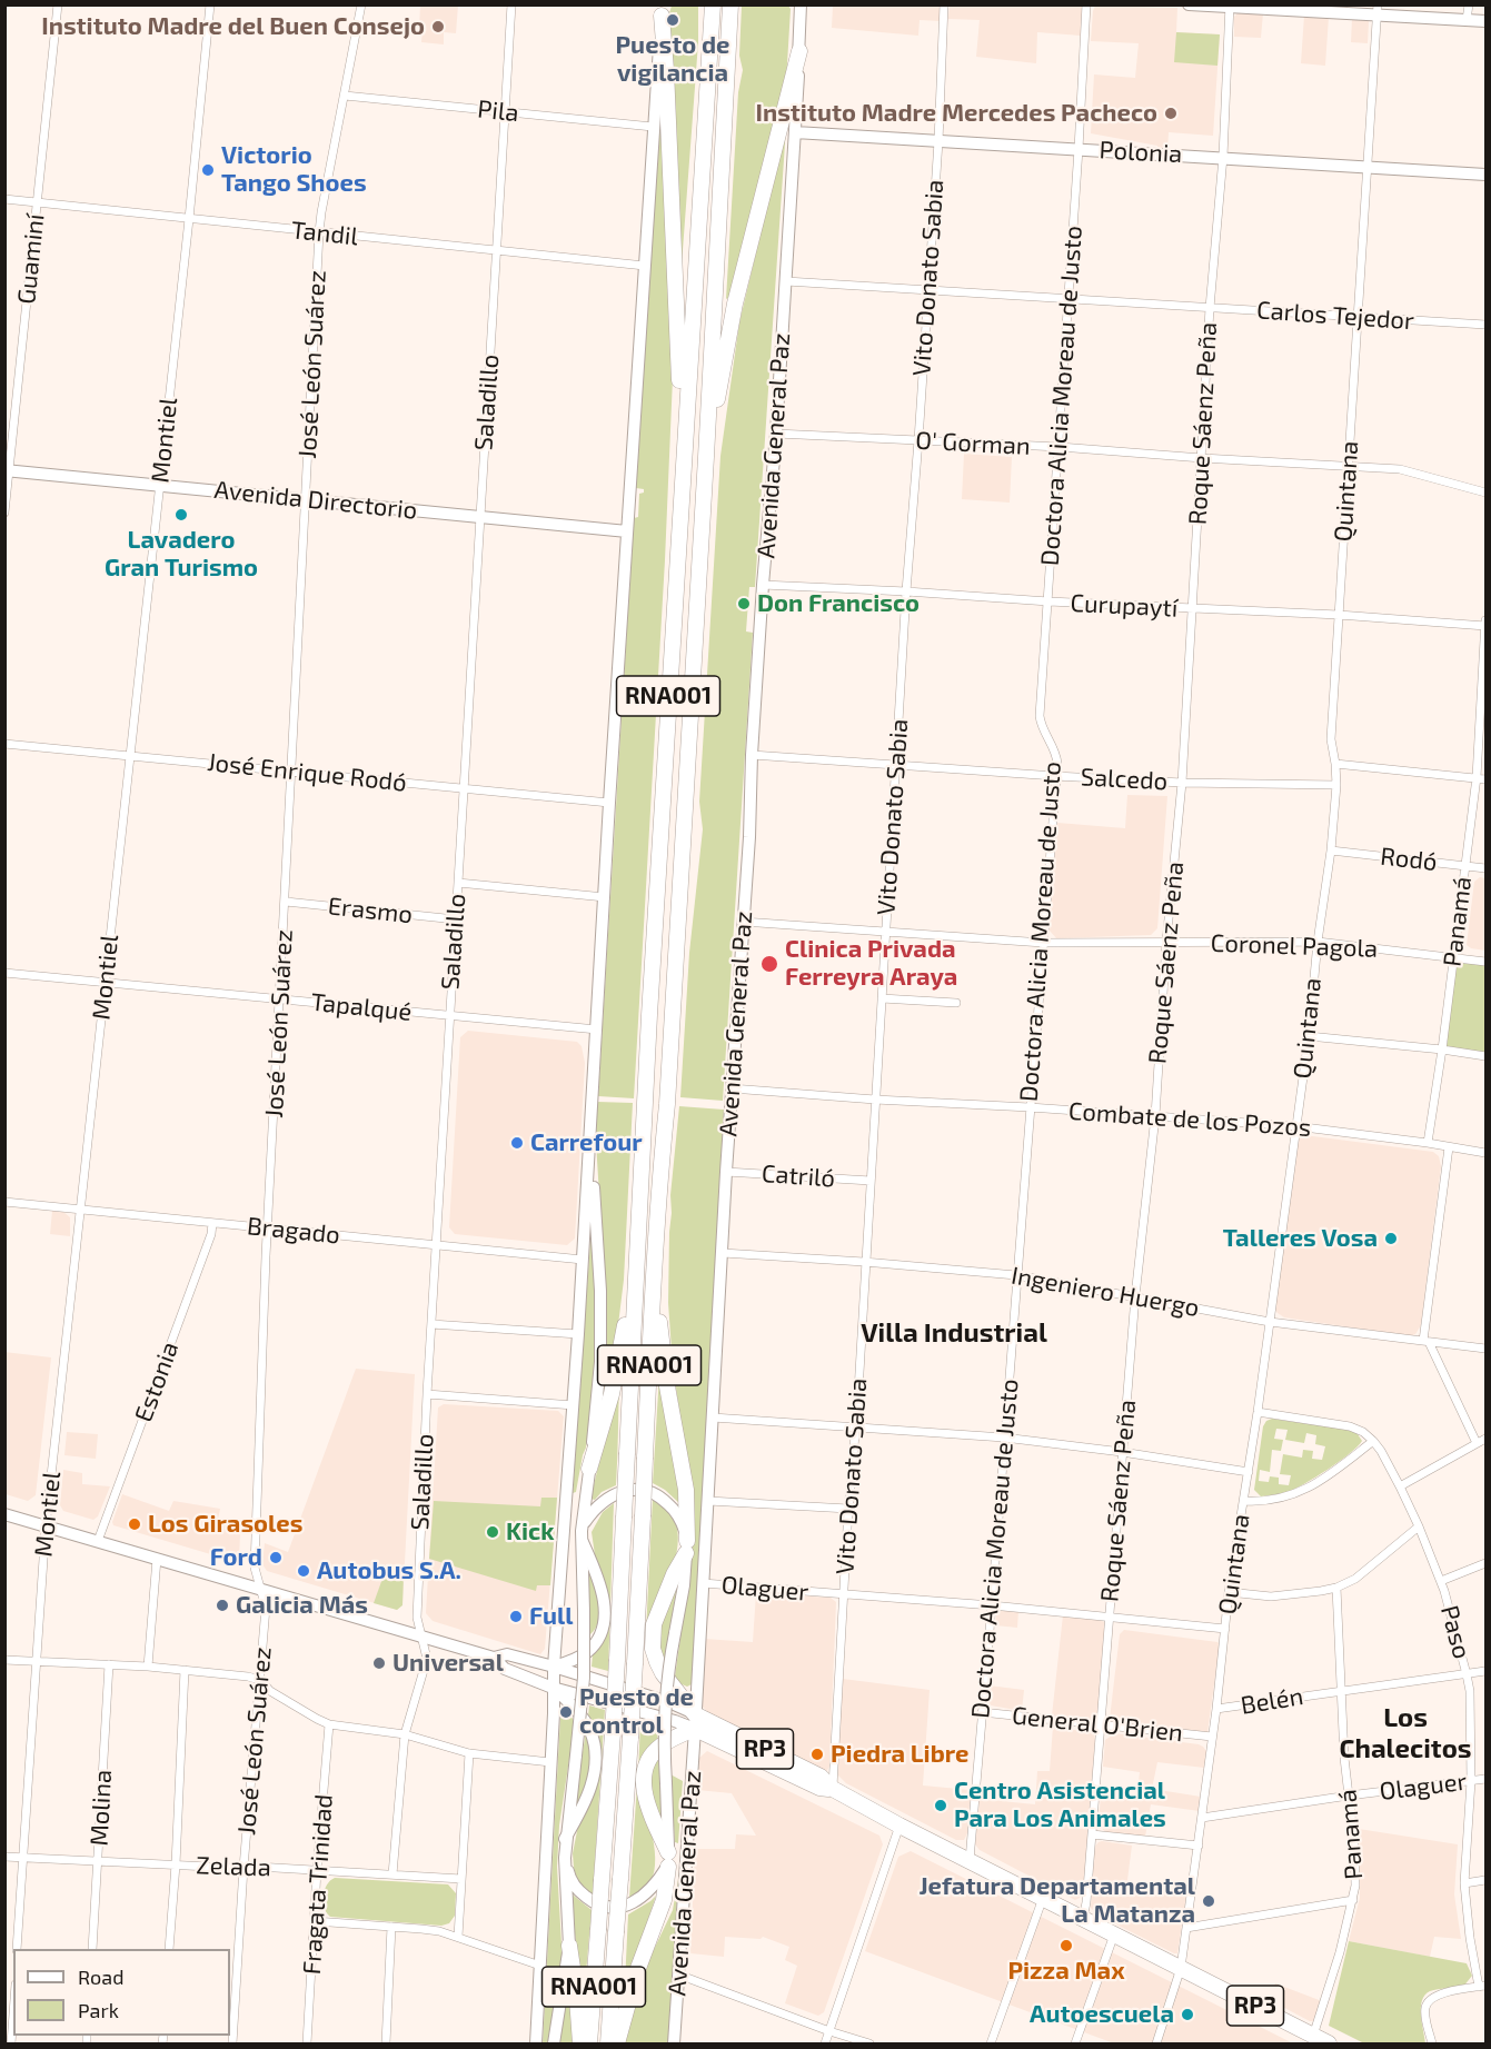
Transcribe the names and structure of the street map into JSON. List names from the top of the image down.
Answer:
{
  "streets": {
    "highway": ["RNA001", "RP3"],
    "street": [
      "Pila",
      "Polonia",
      "Tandil",
      "Guaminí",
      "Vito Donato Sabia",
      "Carlos Tejedor",
      "José León Suárez",
      "Doctora Alicia Moreau de Justo",
      "Saladillo",
      "Roque Sáenz Peña",
      "Montiel",
      "O' Gorman",
      "Avenida General Paz",
      "Quintana",
      "Avenida Directorio",
      "Curupaytí",
      "José Enrique Rodó",
      "Salcedo",
      "Rodó",
      "Erasmo",
      "Panamá",
      "Coronel Pagola",
      "Tapalqué",
      "Combate de los Pozos",
      "Catriló",
      "Bragado",
      "Ingeniero Huergo",
      "Estonia",
      "Olaguer",
      "Paso",
      "Belén",
      "General O'Brien",
      "Molina",
      "Zelada",
      "Fragata Trinidad"
    ]
  },
  "crossings": [
    ["Pila", "José León Suárez"],
    ["Pila", "Saladillo"],
    ["Polonia", "Vito Donato Sabia"],
    ["Polonia", "Doctora Alicia Moreau de Justo"],
    ["Polonia", "Roque Sáenz Peña"],
    ["Polonia", "Avenida General Paz"],
    ["Polonia", "Quintana"],
    ["Tandil", "Guaminí"],
    ["Tandil", "José León Suárez"],
    ["Tandil", "Saladillo"],
    ["Tandil", "Montiel"],
    ["Guaminí", "Avenida Directorio"],
    ["Vito Donato Sabia", "Carlos Tejedor"],
    ["Vito Donato Sabia", "O' Gorman"],
    ["Vito Donato Sabia", "Curupaytí"],
    ["Vito Donato Sabia", "Salcedo"],
    ["Vito Donato Sabia", "Coronel Pagola"],
    ["Vito Donato Sabia", "Combate de los Pozos"],
    ["Vito Donato Sabia", "Catriló"],
    ["Vito Donato Sabia", "Ingeniero Huergo"],
    ["Vito Donato Sabia", "Olaguer"],
    ["Vito Donato Sabia", "RP3"],
    ["Carlos Tejedor", "Doctora Alicia Moreau de Justo"],
    ["Carlos Tejedor", "Roque Sáenz Peña"],
    ["Carlos Tejedor", "Avenida General Paz"],
    ["Carlos Tejedor", "Quintana"],
    ["José León Suárez", "Avenida Directorio"],
    ["José León Suárez", "José Enrique Rodó"],
    ["José León Suárez", "Erasmo"],
    ["José León Suárez", "Tapalqué"],
    ["José León Suárez", "Bragado"],
    ["José León Suárez", "Zelada"],
    ["Doctora Alicia Moreau de Justo", "O' Gorman"],
    ["Doctora Alicia Moreau de Justo", "Curupaytí"],
    ["Doctora Alicia Moreau de Justo", "Salcedo"],
    ["Doctora Alicia Moreau de Justo", "Coronel Pagola"],
    ["Doctora Alicia Moreau de Justo", "Combate de los Pozos"],
    ["Doctora Alicia Moreau de Justo", "Ingeniero Huergo"],
    ["Doctora Alicia Moreau de Justo", "Olaguer"],
    ["Doctora Alicia Moreau de Justo", "General O'Brien"],
    ["Doctora Alicia Moreau de Justo", "RP3"],
    ["Saladillo", "Avenida Directorio"],
    ["Saladillo", "José Enrique Rodó"],
    ["Saladillo", "Erasmo"],
    ["Saladillo", "Tapalqué"],
    ["Saladillo", "Bragado"],
    ["Saladillo", "Zelada"],
    ["Roque Sáenz Peña", "O' Gorman"],
    ["Roque Sáenz Peña", "Curupaytí"],
    ["Roque Sáenz Peña", "Salcedo"],
    ["Roque Sáenz Peña", "Coronel Pagola"],
    ["Roque Sáenz Peña", "Combate de los Pozos"],
    ["Roque Sáenz Peña", "Ingeniero Huergo"],
    ["Roque Sáenz Peña", "Olaguer"],
    ["Roque Sáenz Peña", "General O'Brien"],
    ["Roque Sáenz Peña", "RP3"],
    ["Montiel", "Avenida Directorio"],
    ["Montiel", "José Enrique Rodó"],
    ["Montiel", "Tapalqué"],
    ["Montiel", "Bragado"],
    ["Montiel", "Zelada"],
    ["O' Gorman", "Avenida General Paz"],
    ["O' Gorman", "Quintana"],
    ["Avenida General Paz", "Curupaytí"],
    ["Avenida General Paz", "Salcedo"],
    ["Avenida General Paz", "Coronel Pagola"],
    ["Avenida General Paz", "Combate de los Pozos"],
    ["Avenida General Paz", "Catriló"],
    ["Avenida General Paz", "Ingeniero Huergo"],
    ["Avenida General Paz", "Olaguer"],
    ["Avenida General Paz", "RP3"],
    ["Quintana", "Curupaytí"],
    ["Quintana", "Salcedo"],
    ["Quintana", "Rodó"],
    ["Quintana", "Coronel Pagola"],
    ["Quintana", "Combate de los Pozos"],
    ["Quintana", "Ingeniero Huergo"],
    ["Quintana", "Olaguer"],
    ["Quintana", "Belén"],
    ["Quintana", "General O'Brien"],
    ["Quintana", "RP3"],
    ["Curupaytí", "Panamá"],
    ["Rodó", "Panamá"],
    ["Panamá", "Coronel Pagola"],
    ["Panamá", "Combate de los Pozos"],
    ["Panamá", "Olaguer"],
    ["Panamá", "Belén"],
    ["Panamá", "RP3"],
    ["Bragado", "Estonia"],
    ["Olaguer", "Paso"],
    ["Paso", "Belén"],
    ["Molina", "Zelada"],
    ["Zelada", "Fragata Trinidad"]
  ],
  "districts": ["Villa Industrial", "Los Chalecitos"],
  "places": [
    "Puesto de vigilancia",
    "Instituto Madre del Buen Consejo",
    "Instituto Madre Mercedes Pacheco",
    "Victorio Tango Shoes",
    "Lavadero Gran Turismo",
    "Don Francisco",
    "Clinica Privada Ferreyra Araya",
    "Carrefour",
    "Talleres Vosa",
    "Los Girasoles",
    "Kick",
    "Ford",
    "Autobus S.A.",
    "Galicia Más",
    "Full",
    "Universal",
    "Puesto de control",
    "Piedra Libre",
    "Centro Asistencial Para Los Animales",
    "Jefatura Departamental La Matanza",
    "Pizza Max",
    "Autoescuela"
  ],
  "legend": ["Road", "Park"]
}
